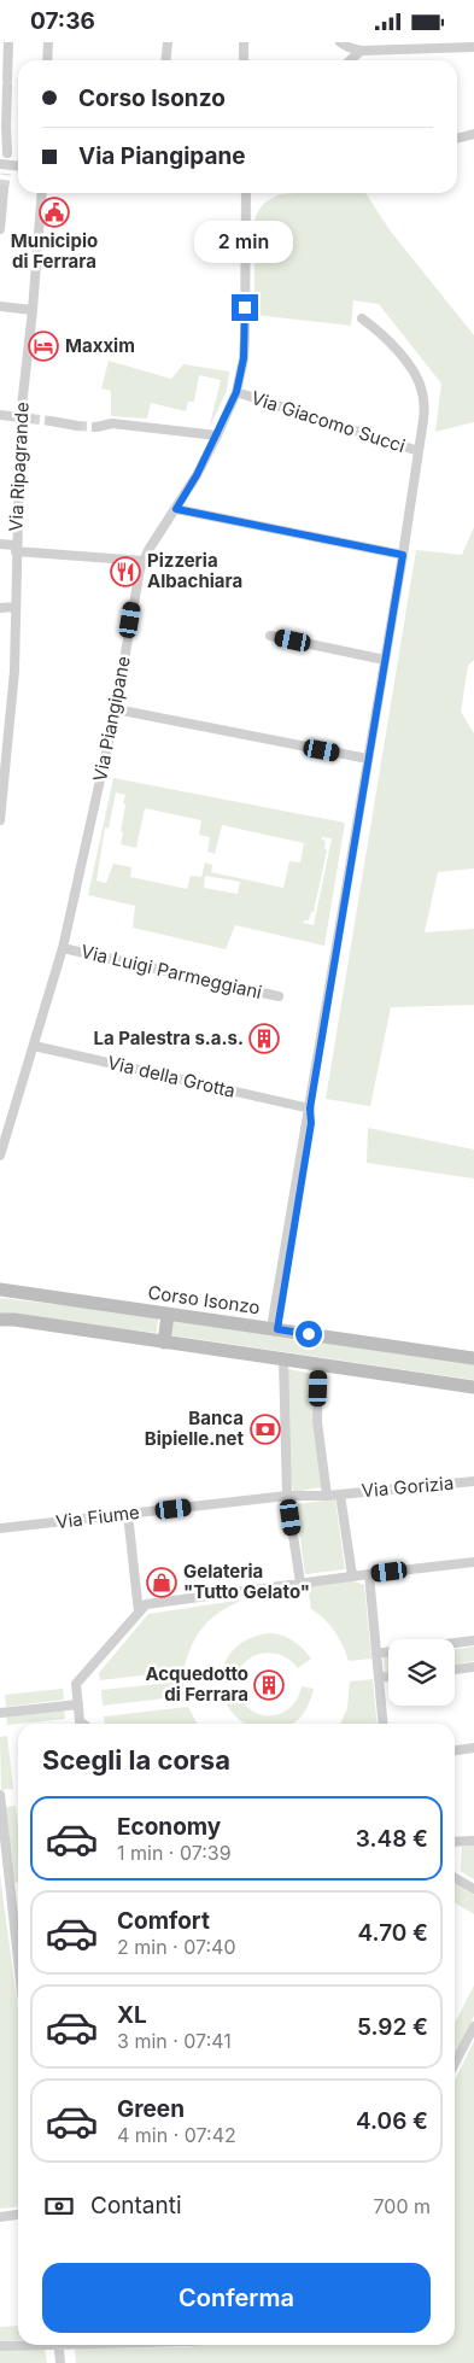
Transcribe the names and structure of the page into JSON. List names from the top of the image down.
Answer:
{
  "streets": {
    "street": [
      "Via Giacomo Succi",
      "Via Ripagrande",
      "Via Piangipane",
      "Via Luigi Parmeggiani",
      "Via della Grotta",
      "Corso Isonzo",
      "Via Gorizia",
      "Via Fiume"
    ]
  },
  "crossings": [
    ["Via Giacomo Succi", "Via Piangipane"],
    ["Via Piangipane", "Via Luigi Parmeggiani"],
    ["Via Piangipane", "Via della Grotta"],
    ["Via Gorizia", "Via Fiume"]
  ],
  "places": {
    "public building": ["Municipio di Ferrara"],
    "hotel": ["Maxxim"],
    "restaurant": ["Pizzeria Albachiara"],
    "building": ["La Palestra s.a.s.", "Acquedotto di Ferrara"],
    "bank": ["Banca Bipielle.net"],
    "shop": ["Gelateria \"Tutto Gelato\""]
  },
  "page": {
    "status": "07:36",
    "banner": ["Corso Isonzo", "Via Piangipane"],
    "bubble": "2 min",
    "heading": "Scegli la corsa",
    "list": [
      {
        "name": "Economy",
        "note": "1 min · 07:39",
        "value": "3.48 €"
      },
      {
        "name": "Comfort",
        "note": "2 min · 07:40",
        "value": "4.70 €"
      },
      {
        "name": "XL",
        "note": "3 min · 07:41",
        "value": "5.92 €"
      },
      {
        "name": "Green",
        "note": "4 min · 07:42",
        "value": "4.06 €"
      }
    ],
    "pay": ["Contanti", "700 m"],
    "buttons": "Conferma"
  }
}
